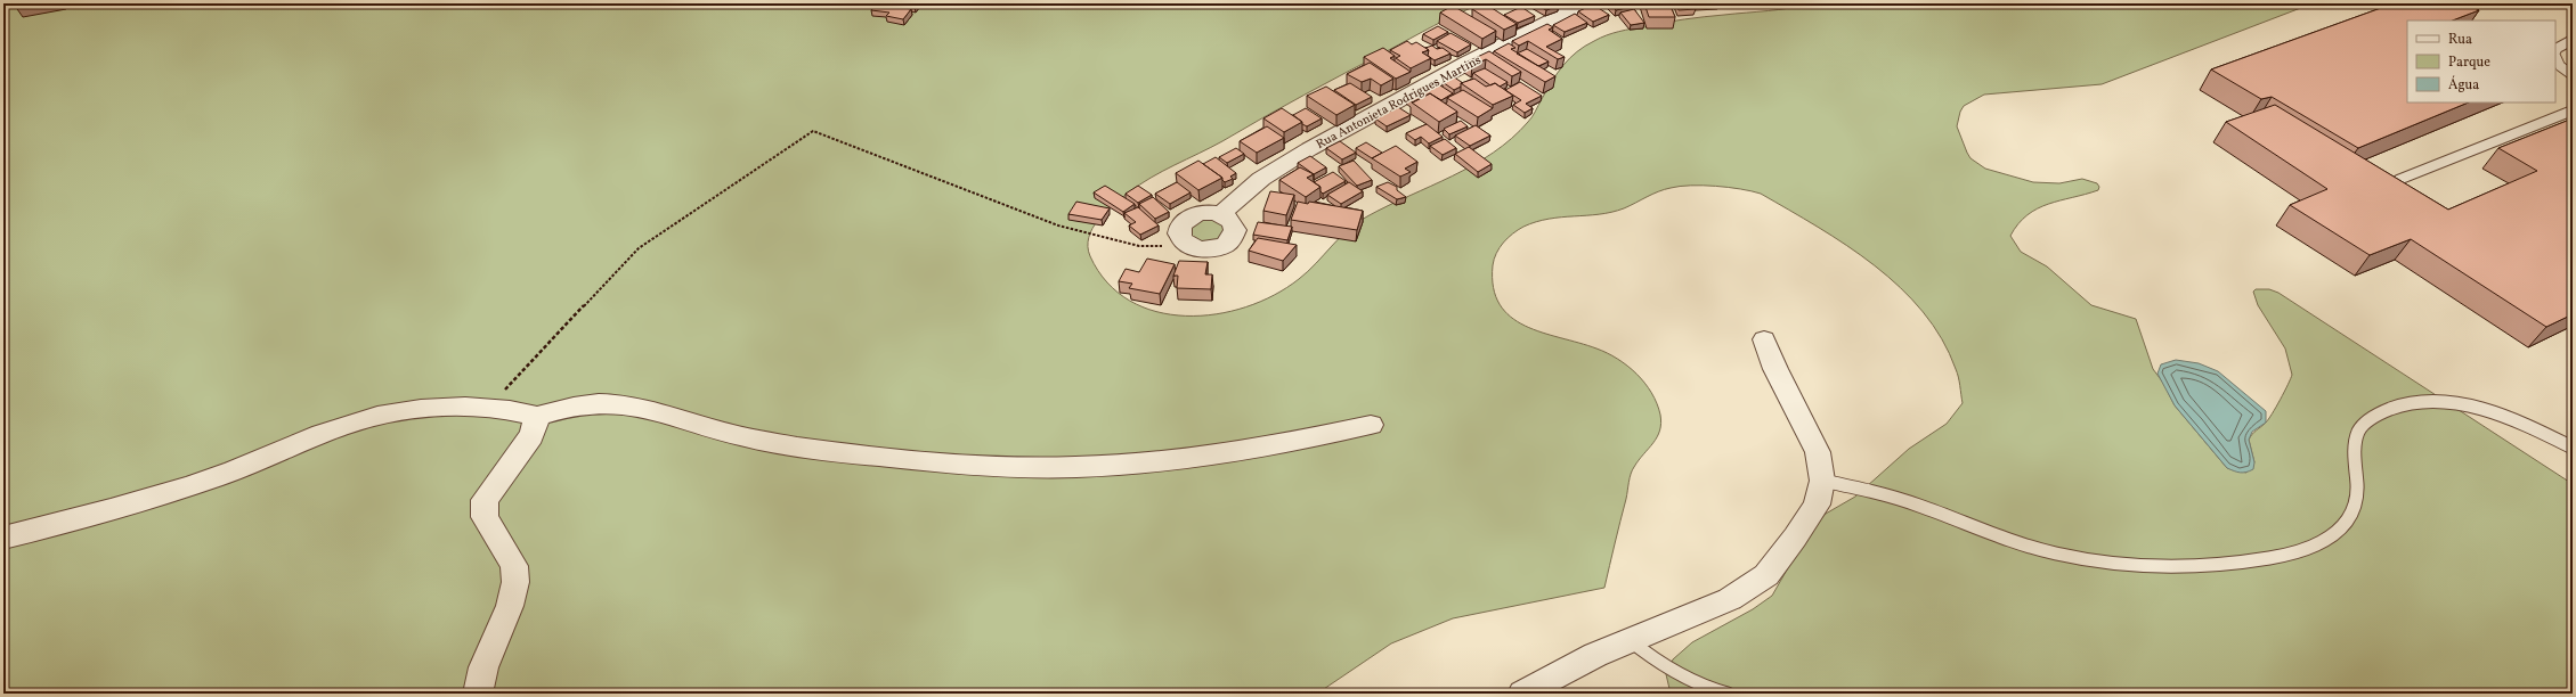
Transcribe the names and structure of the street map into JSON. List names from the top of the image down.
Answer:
{
  "streets": {
    "street": ["Rua Antonieta Rodrigues Martins"]
  },
  "legend": ["Rua", "Parque", "Água"]
}
